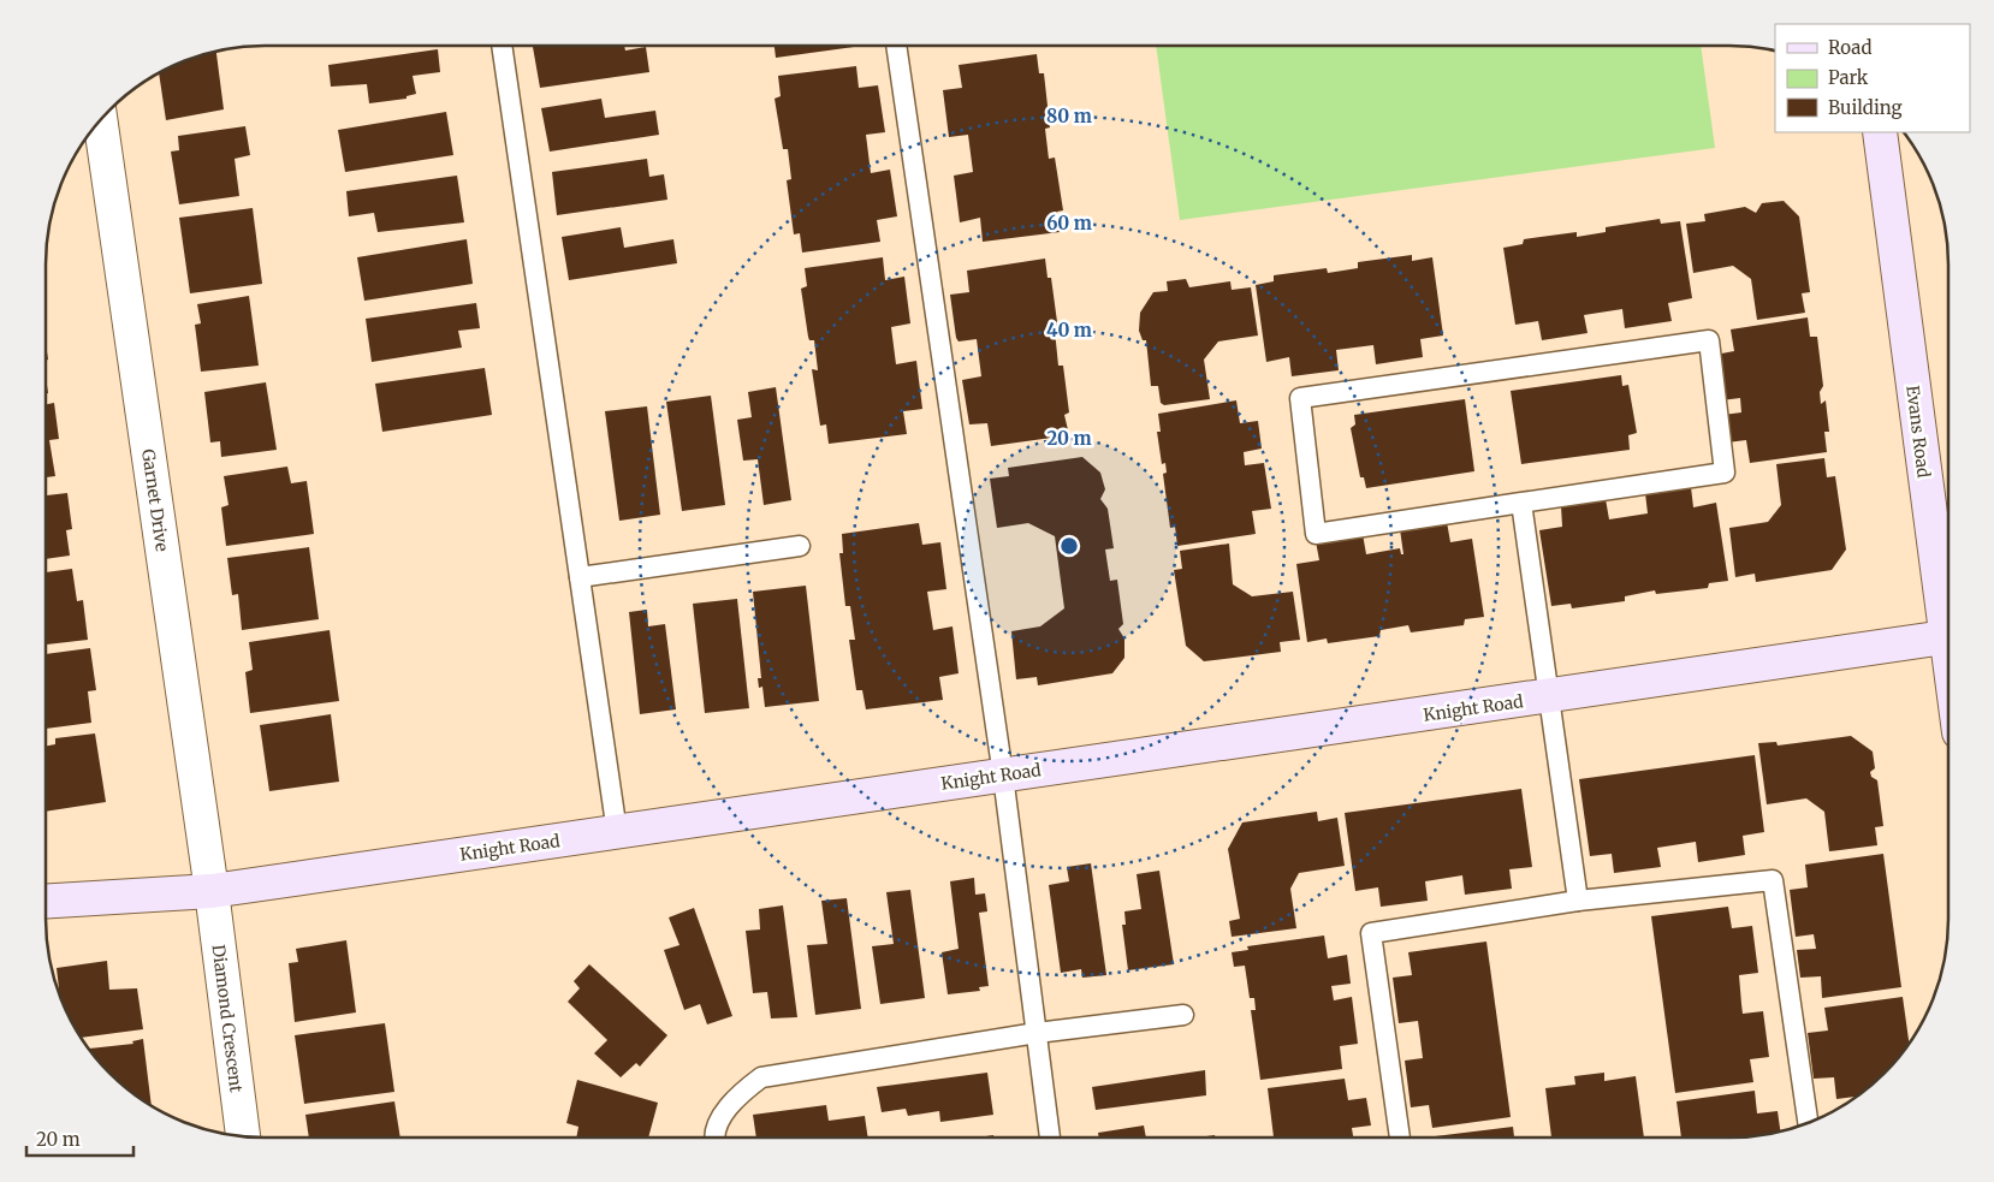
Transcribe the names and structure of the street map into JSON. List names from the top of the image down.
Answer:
{
  "streets": {
    "street": [
      "Evans Road",
      "Garnet Drive",
      "Knight Road",
      "Diamond Crescent"
    ]
  },
  "crossings": [
    ["Evans Road", "Knight Road"],
    ["Garnet Drive", "Knight Road"],
    ["Garnet Drive", "Diamond Crescent"],
    ["Knight Road", "Diamond Crescent"]
  ],
  "legend": ["Road", "Park", "Building"],
  "scale_bar": "20 m",
  "rings": [
    "80 m",
    "60 m",
    "40 m",
    "20 m"
  ]
}
